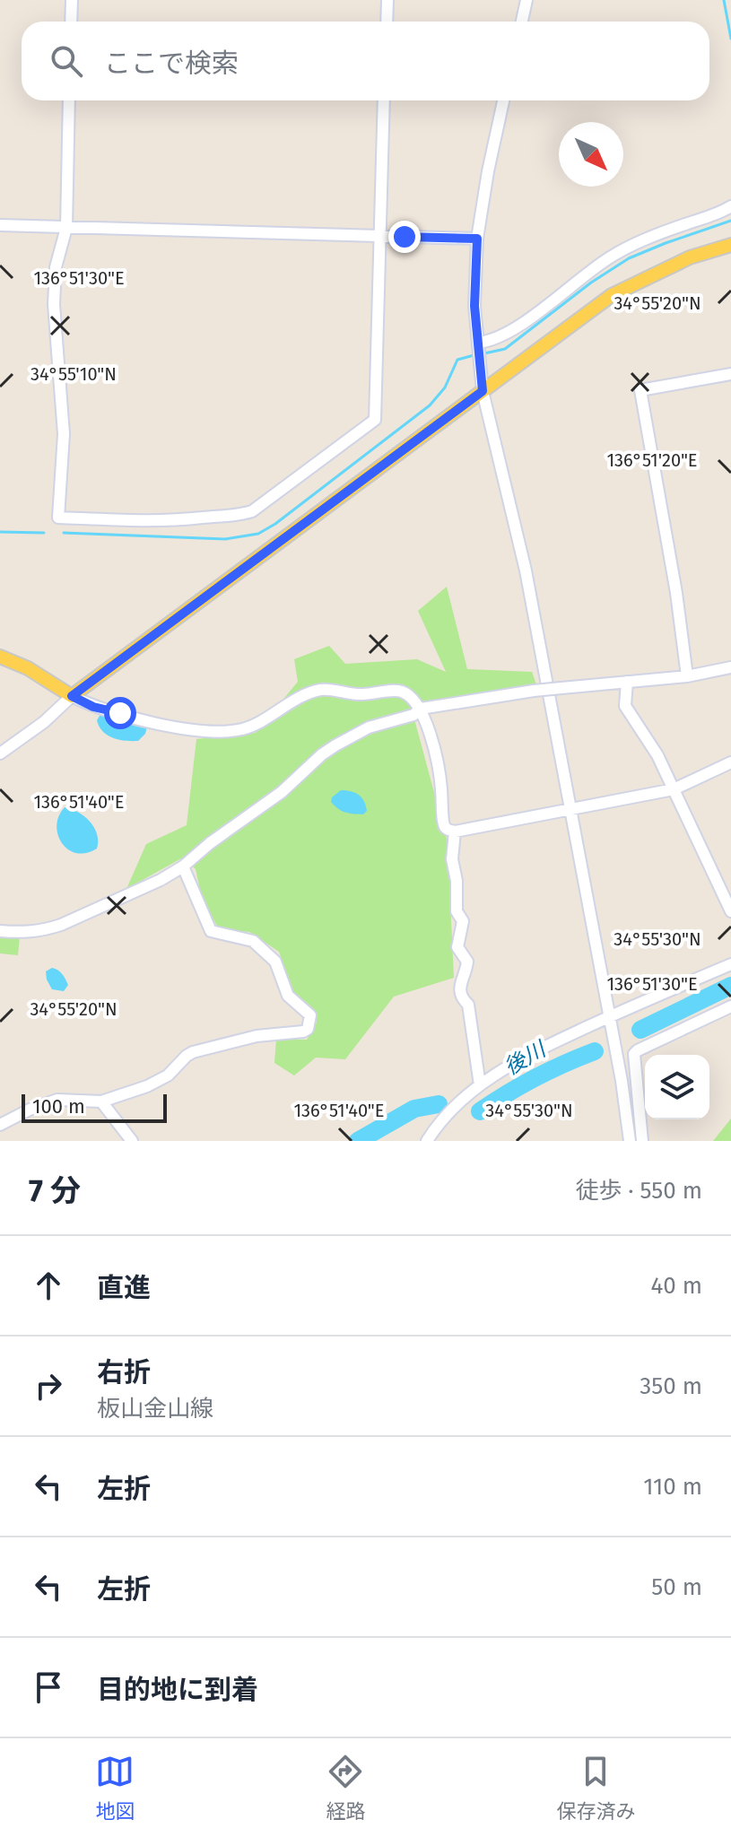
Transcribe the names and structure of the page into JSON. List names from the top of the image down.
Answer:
{
  "water": ["後川"],
  "scale_bar": "100 m",
  "north": "bottom right",
  "page": {
    "search": "ここで検索",
    "scale": "100 m",
    "heading": ["7 分", "徒歩 · 550 m"],
    "list": [
      ["直進", "40 m"],
      ["右折", "板山金山線", "350 m"],
      ["左折", "110 m"],
      ["左折", "50 m"],
      "目的地に到着"
    ],
    "nav": ["地図", "経路", "保存済み"]
  },
  "coordinates": [
    "136°51'30\"E",
    "34°55'20\"N",
    "34°55'10\"N",
    "136°51'20\"E",
    "136°51'40\"E",
    "34°55'30\"N"
  ]
}
